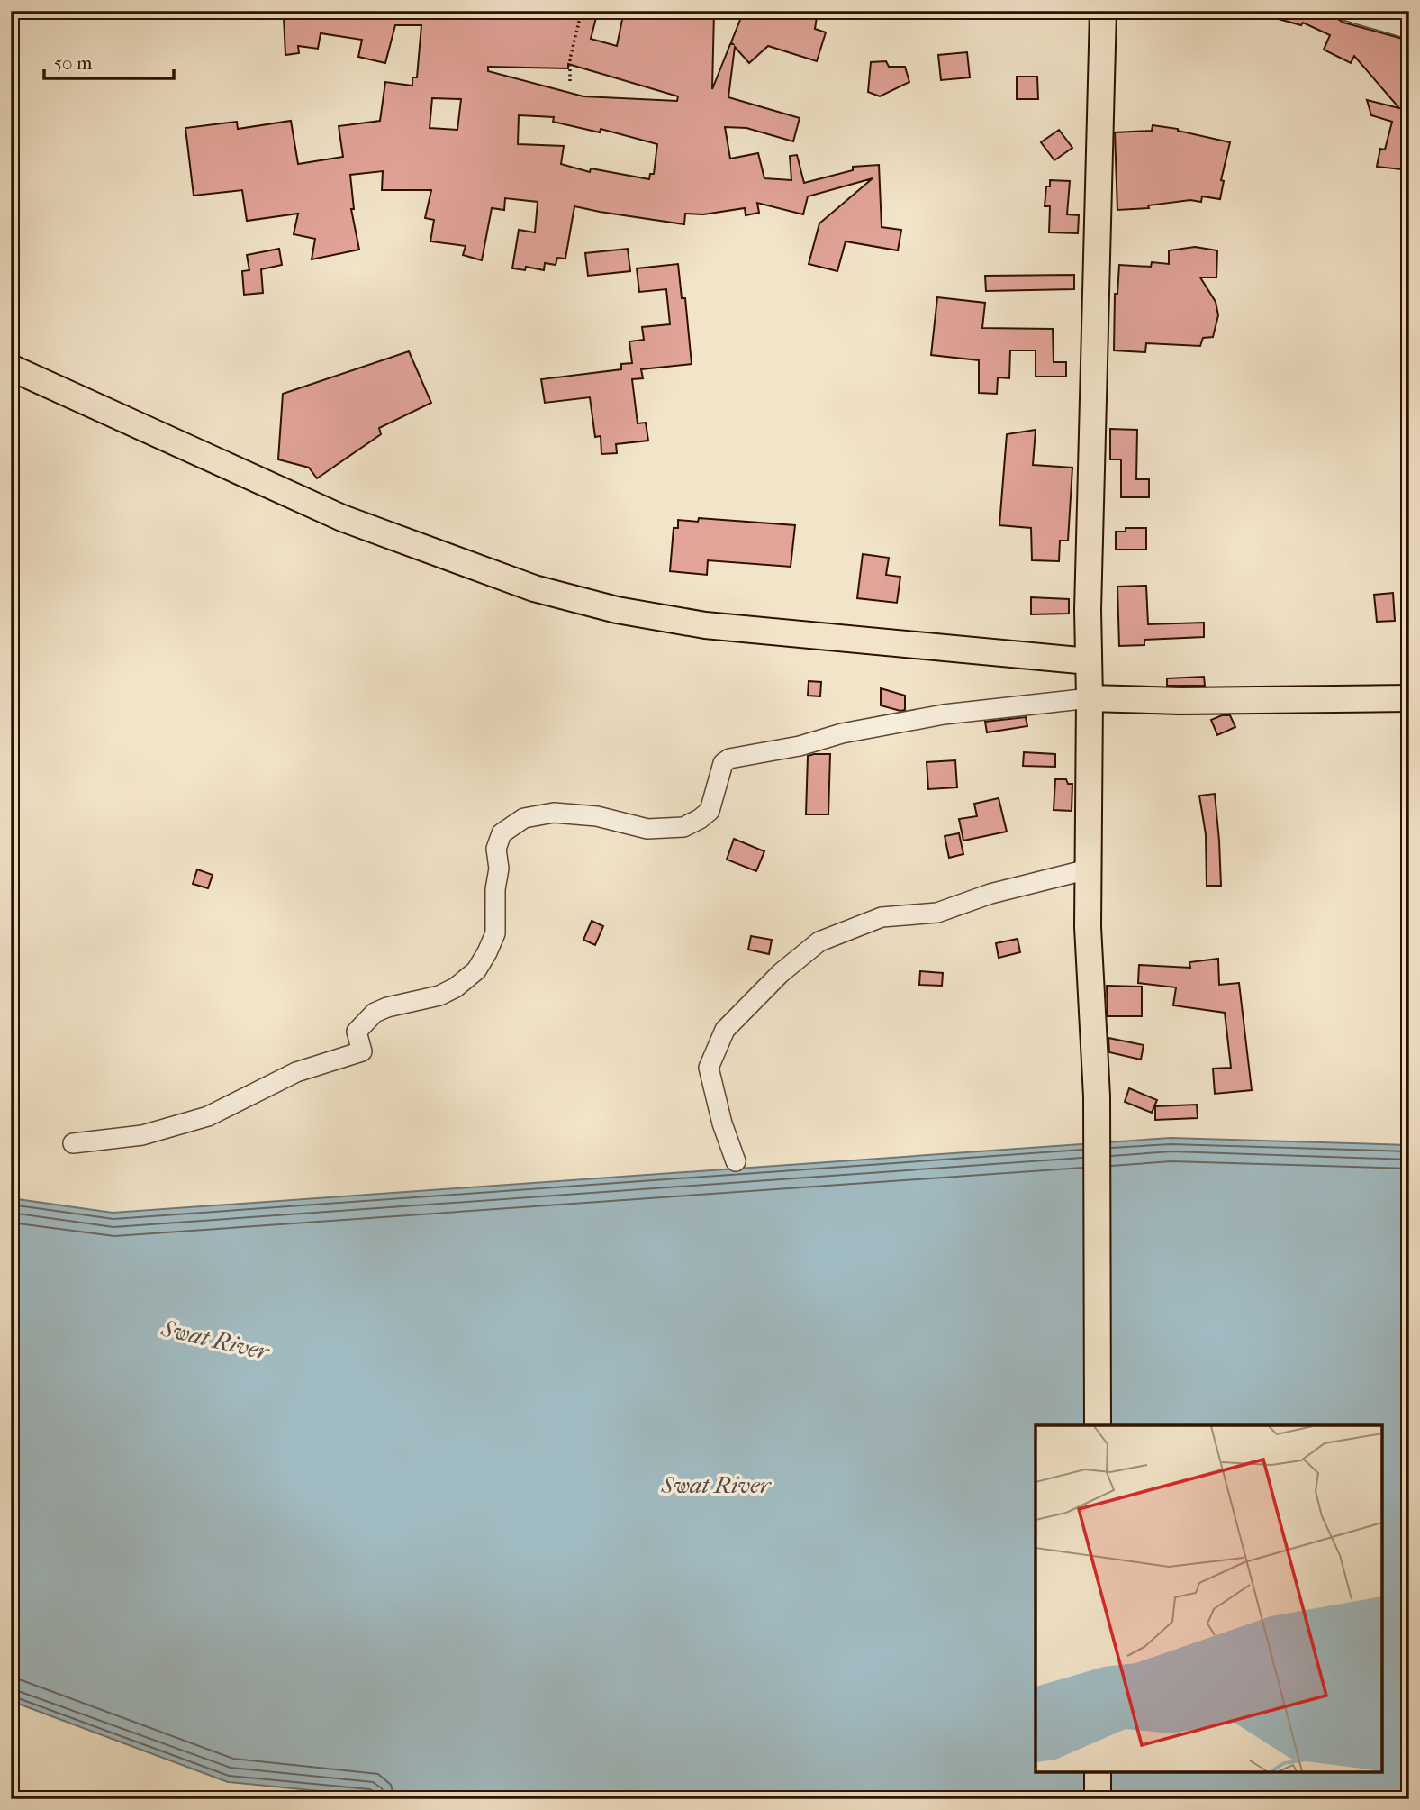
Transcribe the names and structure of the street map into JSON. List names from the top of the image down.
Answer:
{
  "water": ["Swat River"],
  "scale_bar": "50 m"
}
